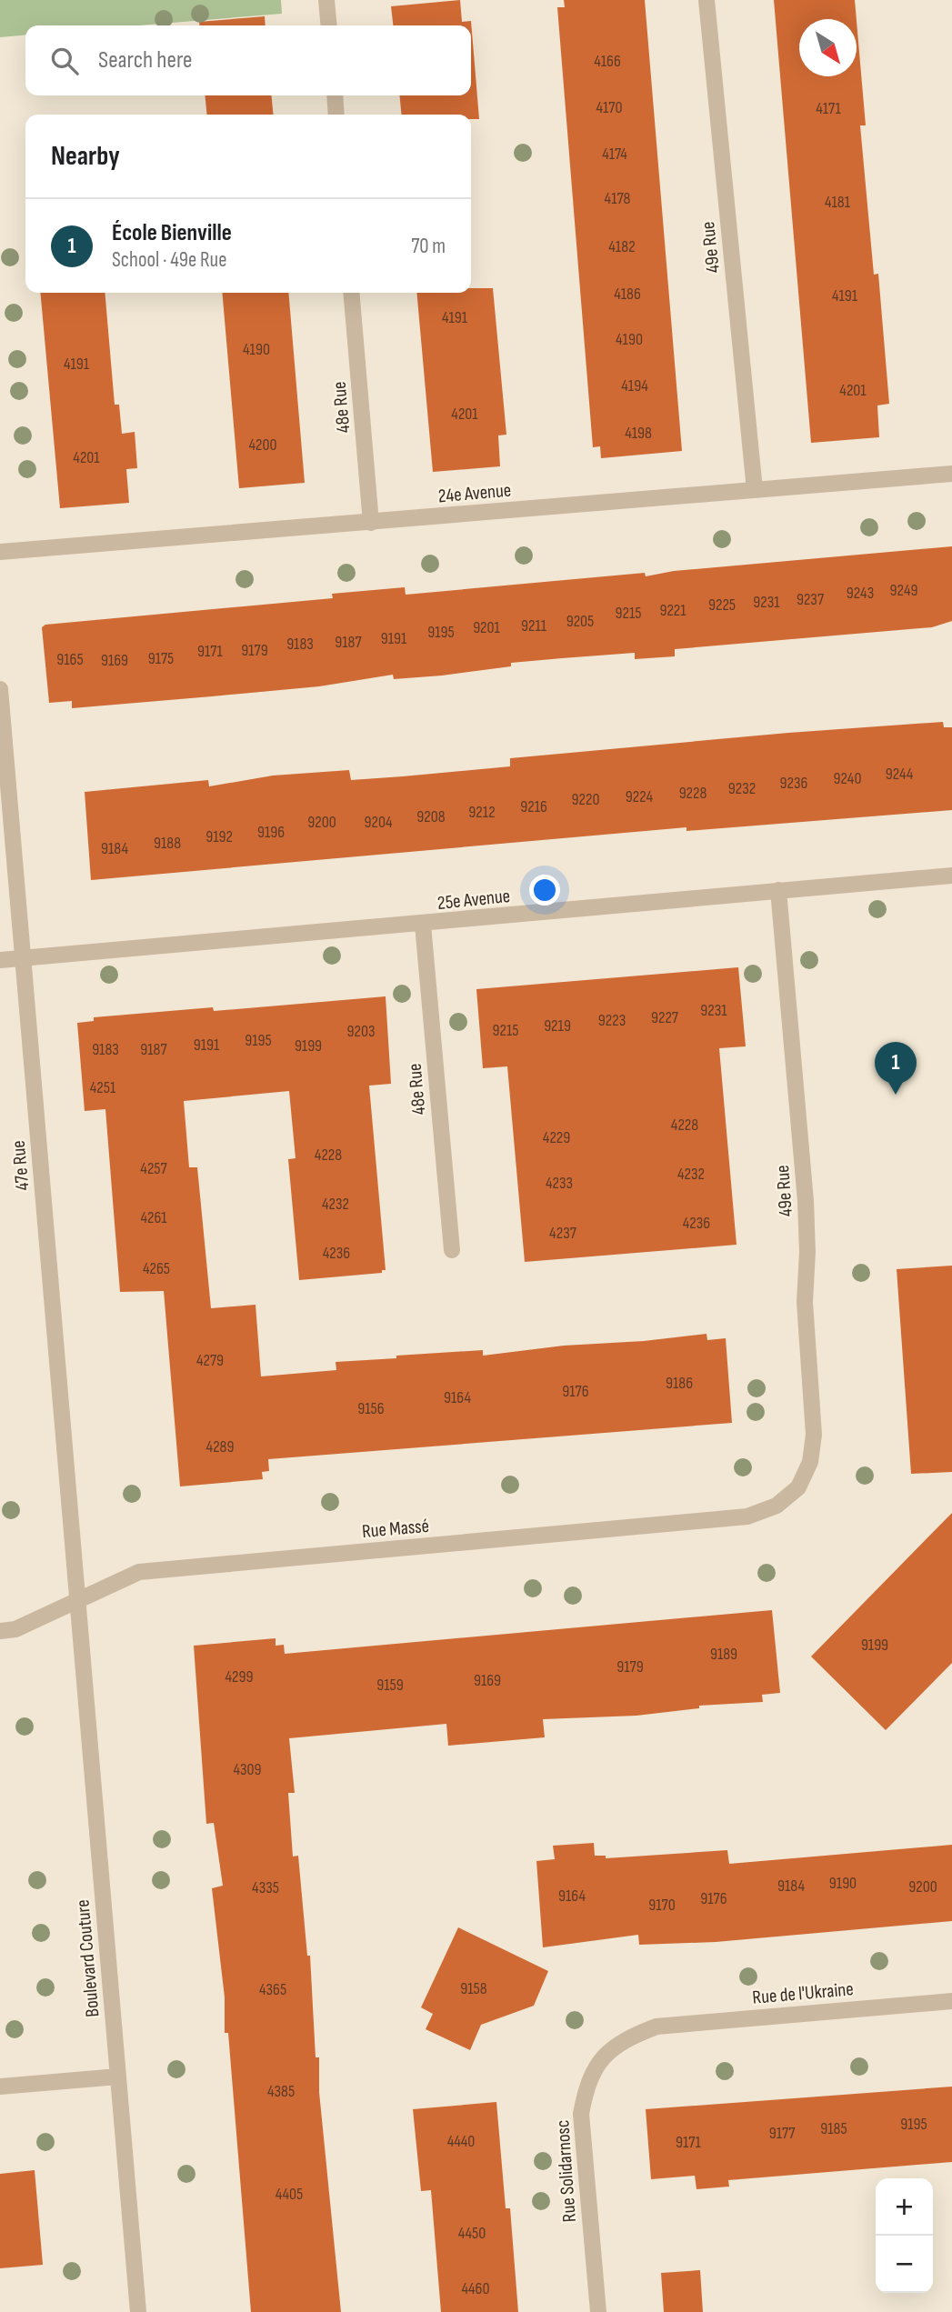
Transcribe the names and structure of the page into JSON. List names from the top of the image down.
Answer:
{
  "streets": {
    "street": [
      "49e Rue",
      "48e Rue",
      "24e Avenue",
      "25e Avenue",
      "47e Rue",
      "Rue Massé",
      "Boulevard Couture",
      "Rue de l'Ukraine",
      "Rue Solidarnosc"
    ]
  },
  "crossings": [
    ["49e Rue", "24e Avenue"],
    ["49e Rue", "25e Avenue"],
    ["49e Rue", "Rue Massé"],
    ["48e Rue", "24e Avenue"],
    ["48e Rue", "25e Avenue"],
    ["25e Avenue", "47e Rue"],
    ["47e Rue", "Rue Massé"],
    ["47e Rue", "Boulevard Couture"],
    ["Rue Massé", "Boulevard Couture"],
    ["Rue de l'Ukraine", "Rue Solidarnosc"]
  ],
  "house_numbers": [
    "4166",
    "4170",
    "4171",
    "4174",
    "4178",
    "4181",
    "4182",
    "4186",
    "4191",
    "4191",
    "4190",
    "4190",
    "4191",
    "4194",
    "4201",
    "4201",
    "4198",
    "4200",
    "4201",
    "9249",
    "9243",
    "9237",
    "9231",
    "9225",
    "9221",
    "9215",
    "9205",
    "9211",
    "9201",
    "9195",
    "9191",
    "9187",
    "9183",
    "9179",
    "9171",
    "9175",
    "9165",
    "9169",
    "9244",
    "9240",
    "9236",
    "9232",
    "9228",
    "9224",
    "9220",
    "9216",
    "9212",
    "9208",
    "9200",
    "9204",
    "9196",
    "9192",
    "9188",
    "9184",
    "9231",
    "9227",
    "9223",
    "9219",
    "9215",
    "9203",
    "9195",
    "9191",
    "9199",
    "9183",
    "9187",
    "4251",
    "4228",
    "4229",
    "4228",
    "4257",
    "4232",
    "4233",
    "4232",
    "4261",
    "4236",
    "4237",
    "4236",
    "4265",
    "4279",
    "9186",
    "9176",
    "9164",
    "9156",
    "4289",
    "9199",
    "9189",
    "9179",
    "4299",
    "9169",
    "9159",
    "4309",
    "9190",
    "9184",
    "9200",
    "4335",
    "9164",
    "9176",
    "9170",
    "9158",
    "4365",
    "4385",
    "9195",
    "9185",
    "9177",
    "4440",
    "9171",
    "4405",
    "4450",
    "4460"
  ],
  "north": "bottom right",
  "page": {
    "search": "Search here",
    "heading": "Nearby",
    "list": [
      {
        "mark": "1",
        "name": "École Bienville",
        "note": "School · 49e Rue",
        "value": "70 m"
      }
    ],
    "pins": "1",
    "map_buttons": ["+", "−"]
  }
}
